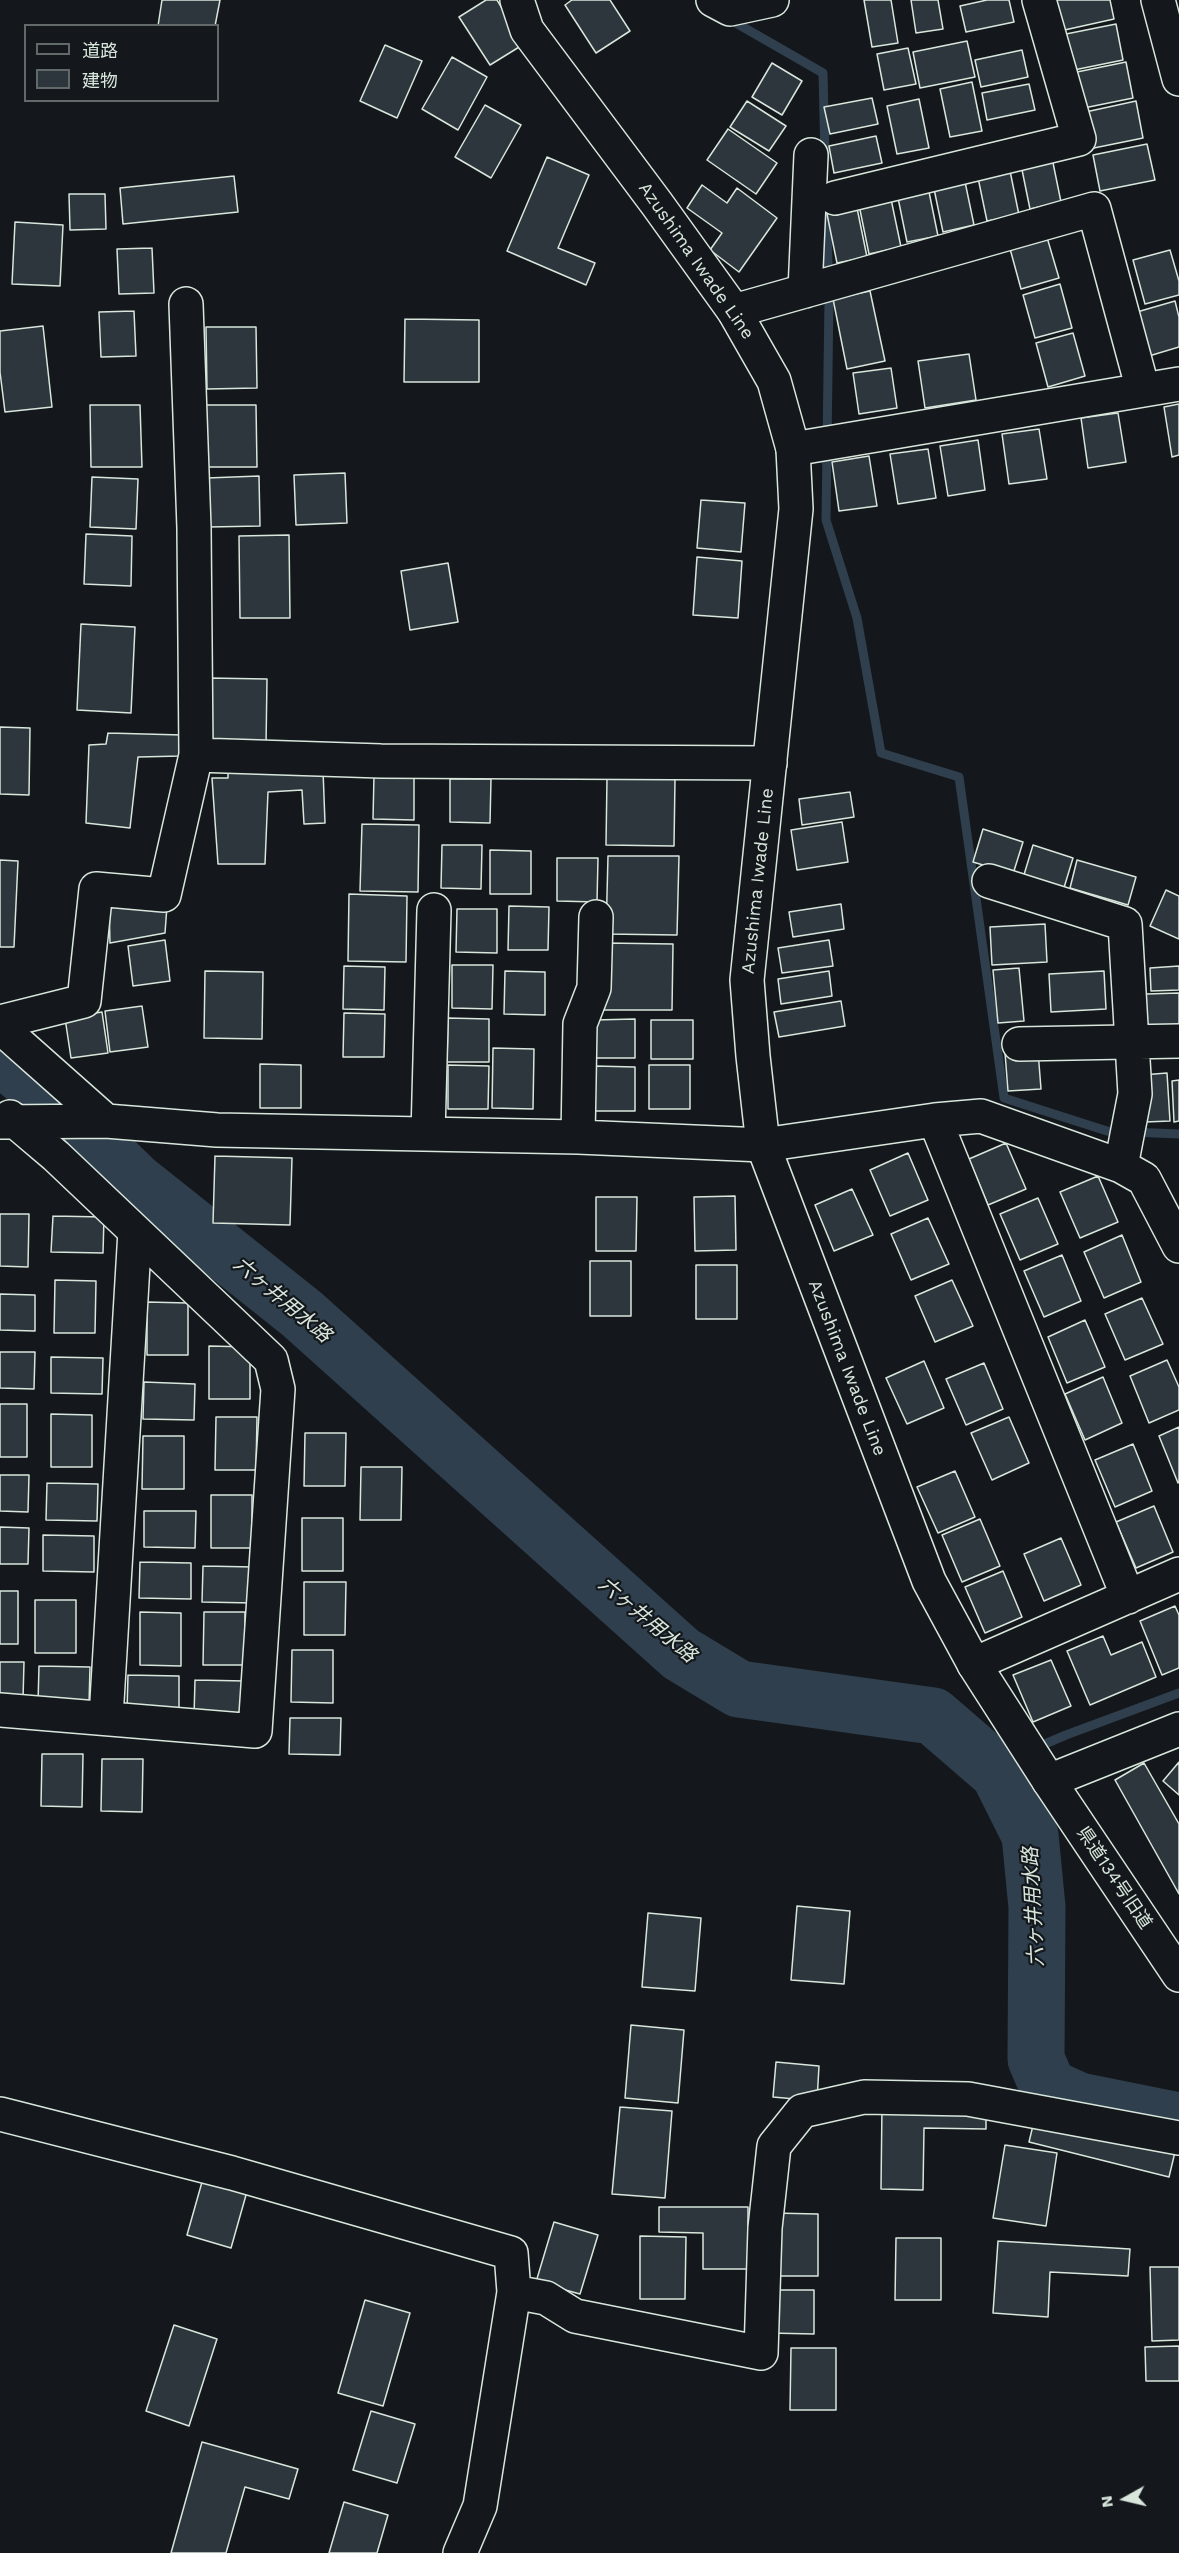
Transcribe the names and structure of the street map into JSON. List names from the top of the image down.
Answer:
{
  "streets": {
    "street": ["Azushima Iwade Line", "県道134号旧道"]
  },
  "crossings": [
    ["Azushima Iwade Line", "県道134号旧道"]
  ],
  "water": ["六ヶ井用水路"],
  "legend": ["道路", "建物"],
  "north": "left"
}
